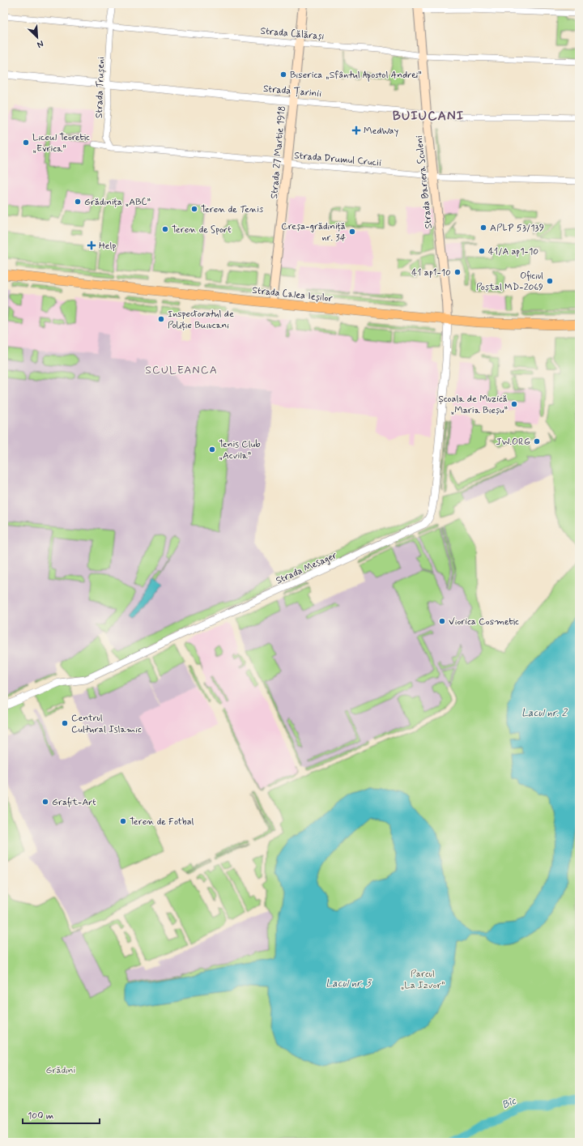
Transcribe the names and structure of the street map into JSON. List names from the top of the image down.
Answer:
{
  "streets": {
    "main road": ["Strada 27 Martie 1918", "Strada Bariera Sculeni", "Strada Calea Ieșilor"],
    "street": [
      "Strada Călărași",
      "Strada Trușeni",
      "Strada Țarinii",
      "Strada Drumul Crucii",
      "Strada Mesager"
    ]
  },
  "crossings": [
    ["Strada Călărași", "Strada Trușeni"],
    ["Strada Călărași", "Strada 27 Martie 1918"],
    ["Strada Călărași", "Strada Bariera Sculeni"],
    ["Strada Trușeni", "Strada Țarinii"],
    ["Strada Trușeni", "Strada Drumul Crucii"],
    ["Strada Țarinii", "Strada 27 Martie 1918"],
    ["Strada Țarinii", "Strada Bariera Sculeni"],
    ["Strada 27 Martie 1918", "Strada Drumul Crucii"],
    ["Strada 27 Martie 1918", "Strada Calea Ieșilor"],
    ["Strada Drumul Crucii", "Strada Bariera Sculeni"],
    ["Strada Bariera Sculeni", "Strada Calea Ieșilor"],
    ["Strada Bariera Sculeni", "Strada Mesager"],
    ["Strada Calea Ieșilor", "Strada Mesager"]
  ],
  "districts": ["BUIUCANI", "SCULEANCA"],
  "water": ["Lacul nr. 2", "Lacul nr. 3", "Bîc"],
  "parks": ["Parcul „La Izvor”", "Grădini"],
  "places": {
    "other": [
      "Biserica „Sfântul Apostol Andrei”",
      "Liceul Teoretic „Evrica”",
      "Grădinița „ABC”",
      "Teren de Tenis",
      "APLP 53/139",
      "Teren de Sport",
      "Creșa-grădiniță nr. 34",
      "41/A ap1-10",
      "41 ap1-10",
      "Oficiul Poștal MD-2069",
      "Inspectoratul de Poliție Buiucani",
      "Școala de Muzică „Maria Bieșu”",
      "JW.ORG",
      "Tenis Club „Acvila”",
      "Viorica Cosmetic",
      "Centrul Cultural Islamic",
      "Grafit-Art",
      "Teren de Fotbal"
    ],
    "health": ["MedWay", "Help"]
  },
  "scale_bar": "100 m",
  "north": "bottom right"
}
